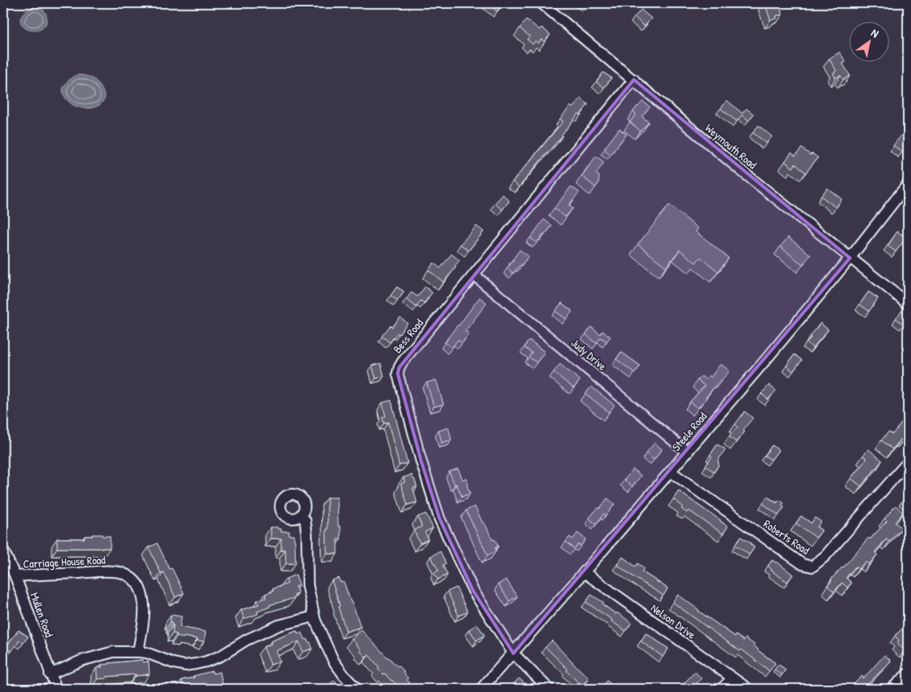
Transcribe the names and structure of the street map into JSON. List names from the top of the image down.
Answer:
{
  "streets": {
    "street": [
      "Weymouth Road",
      "Bess Road",
      "Judy Drive",
      "Steele Road",
      "Roberts Road",
      "Carriage House Road",
      "Mullen Road",
      "Nelson Drive"
    ]
  },
  "crossings": [
    ["Weymouth Road", "Bess Road"],
    ["Weymouth Road", "Steele Road"],
    ["Bess Road", "Judy Drive"],
    ["Bess Road", "Steele Road"],
    ["Judy Drive", "Steele Road"],
    ["Steele Road", "Roberts Road"],
    ["Steele Road", "Nelson Drive"],
    ["Carriage House Road", "Mullen Road"]
  ],
  "north": "top right"
}
